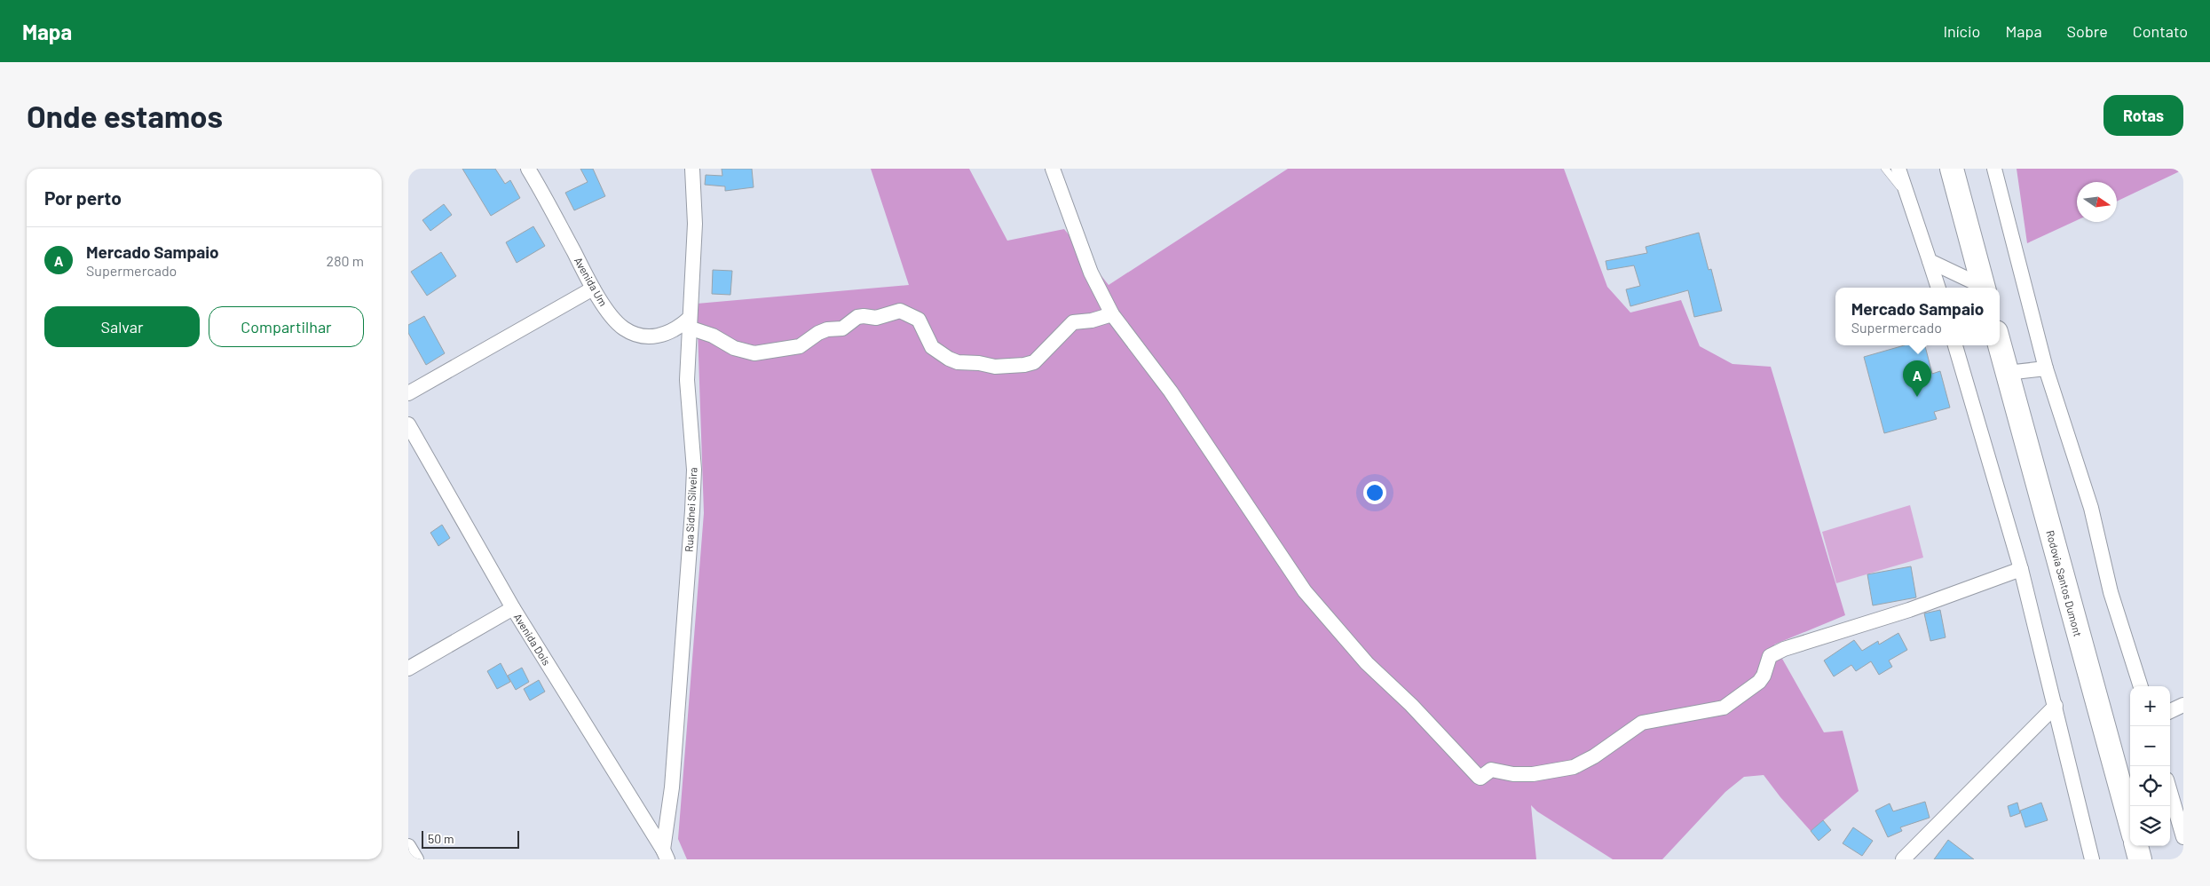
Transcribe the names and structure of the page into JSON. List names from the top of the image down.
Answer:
{
  "streets": {
    "highway": ["Rodovia Santos Dumont"],
    "street": ["Avenida Um", "Rua Sidnei Silveira", "Avenida Dois"]
  },
  "crossings": [
    ["Avenida Um", "Rua Sidnei Silveira"],
    ["Rua Sidnei Silveira", "Avenida Dois"]
  ],
  "scale_bar": "50 m",
  "north": "right",
  "page": {
    "header": "Mapa",
    "nav": [
      "Início",
      "Mapa",
      "Sobre",
      "Contato"
    ],
    "buttons": [
      "Rotas",
      ["Salvar", "Compartilhar"]
    ],
    "title": "Onde estamos",
    "heading": "Por perto",
    "list": [
      {
        "mark": "A",
        "name": "Mercado Sampaio",
        "note": "Supermercado",
        "value": "280 m"
      }
    ],
    "popup": ["Mercado Sampaio", "Supermercado"],
    "pins": "A",
    "map_buttons": ["+", "−"],
    "scale": "50 m"
  }
}
